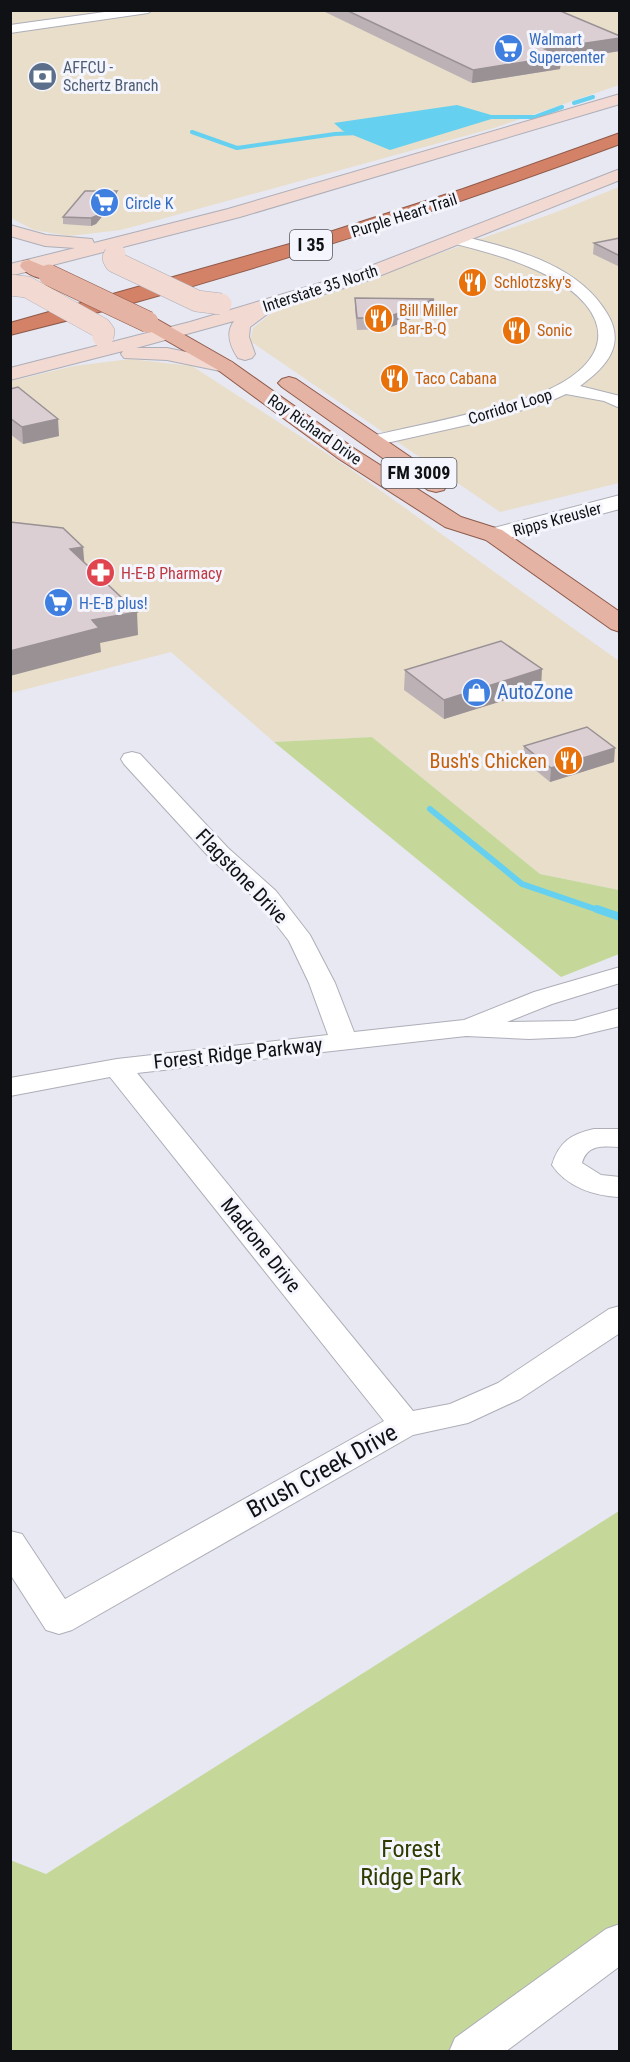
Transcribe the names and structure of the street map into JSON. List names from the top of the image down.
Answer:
{
  "streets": {
    "highway": ["Purple Heart Trail", "I 35"],
    "main road": ["Interstate 35 North", "Roy Richard Drive", "FM 3009"],
    "street": [
      "Corridor Loop",
      "Ripps Kreusler",
      "Flagstone Drive",
      "Forest Ridge Parkway",
      "Madrone Drive",
      "Brush Creek Drive"
    ]
  },
  "crossings": [
    ["Interstate 35 North", "Corridor Loop"],
    ["Interstate 35 North", "Roy Richard Drive"],
    ["Interstate 35 North", "FM 3009"],
    ["Corridor Loop", "Roy Richard Drive"],
    ["Roy Richard Drive", "FM 3009"],
    ["Roy Richard Drive", "Ripps Kreusler"],
    ["Flagstone Drive", "Forest Ridge Parkway"],
    ["Forest Ridge Parkway", "Madrone Drive"],
    ["Madrone Drive", "Brush Creek Drive"]
  ],
  "parks": ["Forest Ridge Park"],
  "places": {
    "supermarket": ["Walmart Supercenter", "Circle K", "H-E-B plus!"],
    "bank": ["AFFCU - Schertz Branch"],
    "restaurant": [
      "Schlotzsky's",
      "Bill Miller Bar-B-Q",
      "Sonic",
      "Taco Cabana",
      "Bush's Chicken"
    ],
    "pharmacy": ["H-E-B Pharmacy"],
    "shop": ["AutoZone"]
  }
}
